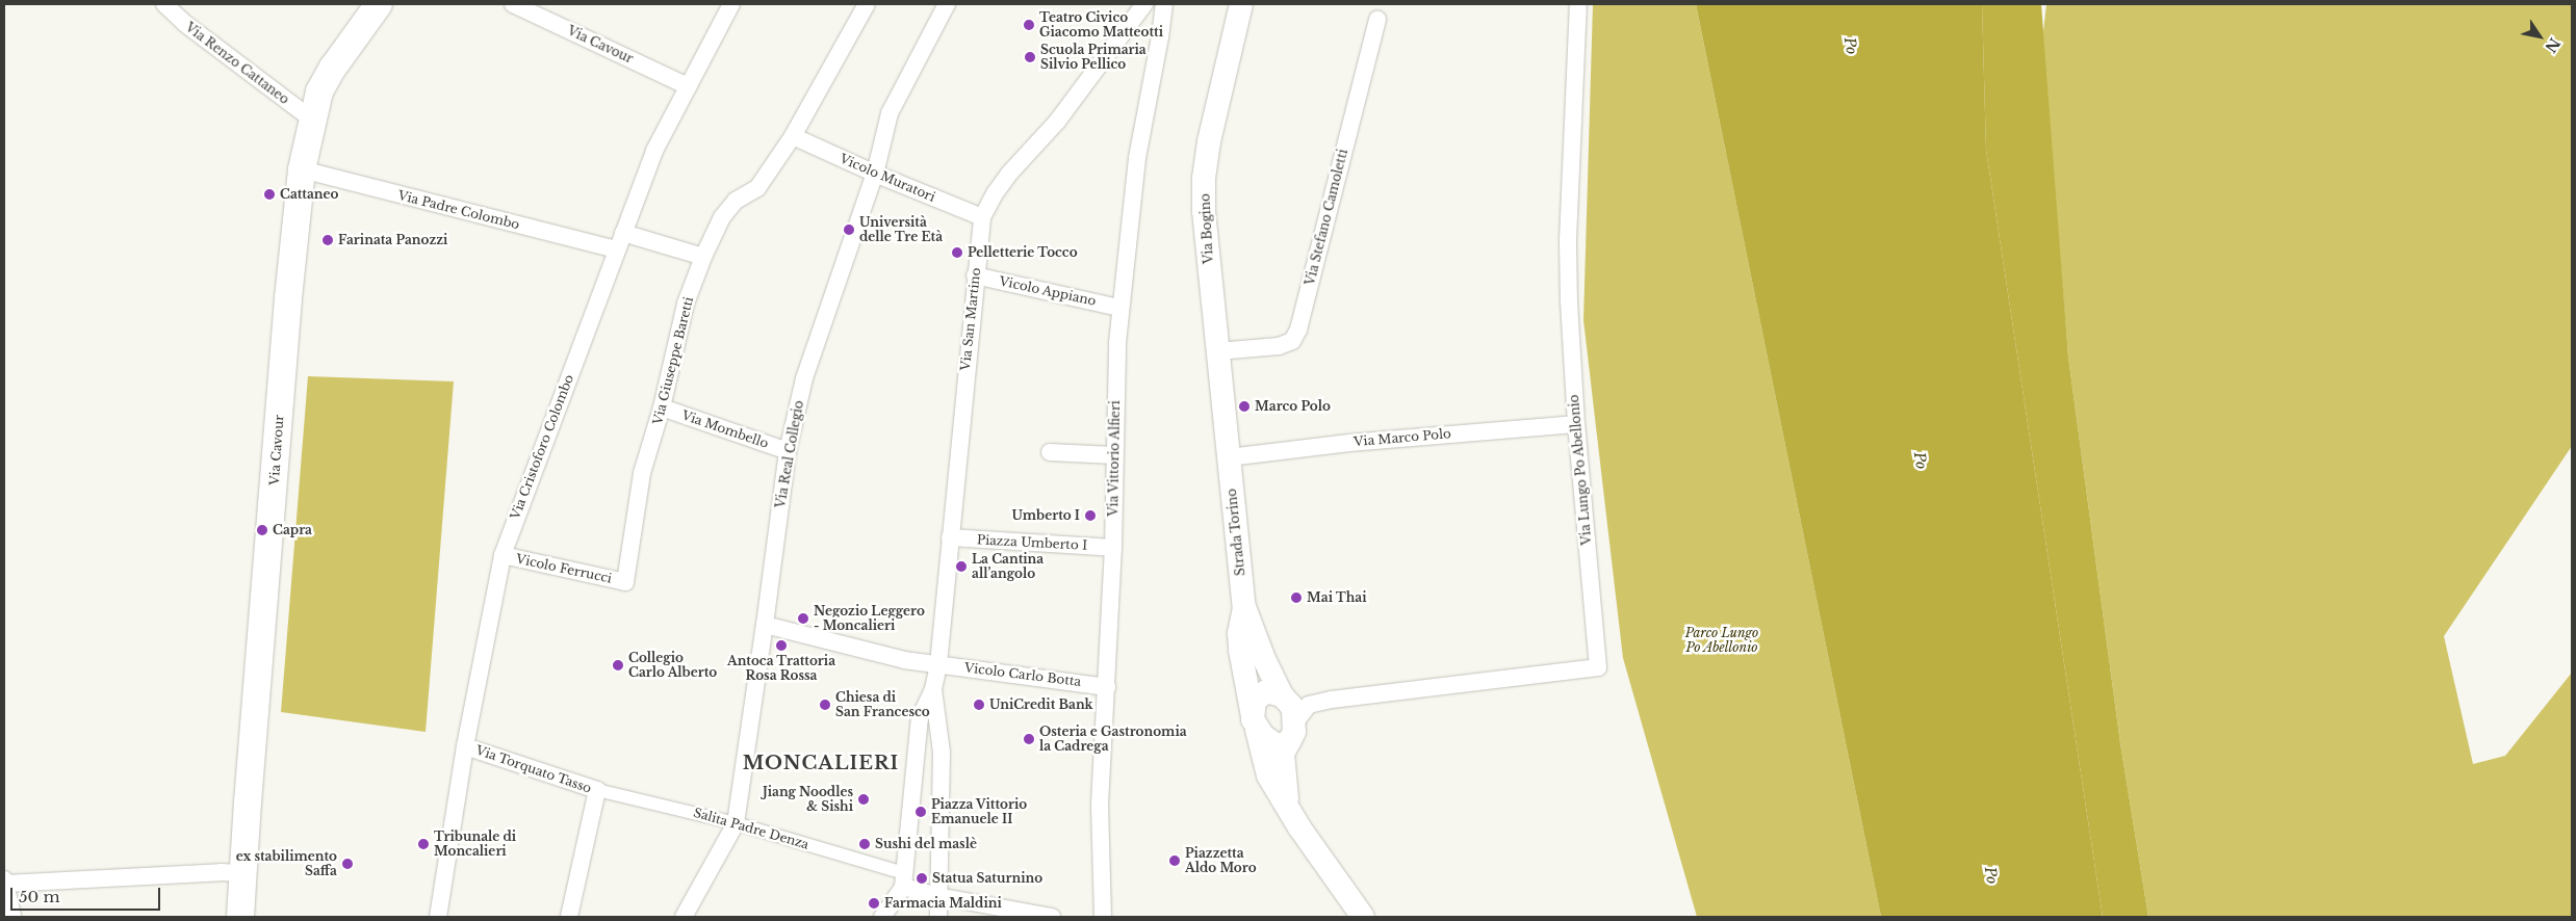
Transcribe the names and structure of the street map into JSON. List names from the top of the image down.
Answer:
{
  "streets": {
    "main road": ["Via Cavour", "Via Bogino", "Strada Torino"],
    "street": [
      "Via Renzo Cattaneo",
      "Vicolo Muratori",
      "Via Padre Colombo",
      "Via Stefano Camoletti",
      "Vicolo Appiano",
      "Via San Martino",
      "Via Giuseppe Baretti",
      "Via Mombello",
      "Via Marco Polo",
      "Via Cristoforo Colombo",
      "Via Real Collegio",
      "Via Vittorio Alfieri",
      "Via Lungo Po Abellonio",
      "Piazza Umberto I",
      "Vicolo Ferrucci",
      "Vicolo Carlo Botta",
      "Via Torquato Tasso",
      "Salita Padre Denza"
    ]
  },
  "crossings": [
    ["Via Cavour", "Via Renzo Cattaneo"],
    ["Via Cavour", "Via Padre Colombo"],
    ["Via Cavour", "Via Cristoforo Colombo"],
    ["Vicolo Muratori", "Via San Martino"],
    ["Vicolo Muratori", "Via Giuseppe Baretti"],
    ["Vicolo Muratori", "Via Real Collegio"],
    ["Via Padre Colombo", "Via Cristoforo Colombo"],
    ["Via Stefano Camoletti", "Via Bogino"],
    ["Via Bogino", "Via Marco Polo"],
    ["Via Bogino", "Strada Torino"],
    ["Vicolo Appiano", "Via San Martino"],
    ["Vicolo Appiano", "Via Vittorio Alfieri"],
    ["Via San Martino", "Piazza Umberto I"],
    ["Via San Martino", "Vicolo Carlo Botta"],
    ["Via Giuseppe Baretti", "Via Mombello"],
    ["Via Giuseppe Baretti", "Vicolo Ferrucci"],
    ["Via Mombello", "Via Real Collegio"],
    ["Via Marco Polo", "Via Lungo Po Abellonio"],
    ["Via Marco Polo", "Strada Torino"],
    ["Via Cristoforo Colombo", "Vicolo Ferrucci"],
    ["Via Cristoforo Colombo", "Via Torquato Tasso"],
    ["Via Real Collegio", "Vicolo Carlo Botta"],
    ["Via Real Collegio", "Salita Padre Denza"],
    ["Via Vittorio Alfieri", "Piazza Umberto I"],
    ["Via Vittorio Alfieri", "Vicolo Carlo Botta"],
    ["Via Lungo Po Abellonio", "Strada Torino"],
    ["Via Torquato Tasso", "Salita Padre Denza"]
  ],
  "districts": ["MONCALIERI"],
  "water": ["Po"],
  "parks": ["Parco Lungo Po Abellonio"],
  "places": [
    "Teatro Civico Giacomo Matteotti",
    "Scuola Primaria Silvio Pellico",
    "Cattaneo",
    "Università delle Tre Età",
    "Farinata Panozzi",
    "Pelletterie Tocco",
    "Marco Polo",
    "Umberto I",
    "Capra",
    "La Cantina all’angolo",
    "Mai Thai",
    "Negozio Leggero - Moncalieri",
    "Antoca Trattoria Rosa Rossa",
    "Collegio Carlo Alberto",
    "Chiesa di San Francesco",
    "UniCredit Bank",
    "Osteria e Gastronomia la Cadrega",
    "Jiang Noodles & Sishi",
    "Piazza Vittorio Emanuele II",
    "Tribunale di Moncalieri",
    "Sushi del maslè",
    "Piazzetta Aldo Moro",
    "ex stabilimento Saffa",
    "Statua Saturnino",
    "Farmacia Maldini"
  ],
  "scale_bar": "50 m",
  "north": "bottom right"
}
